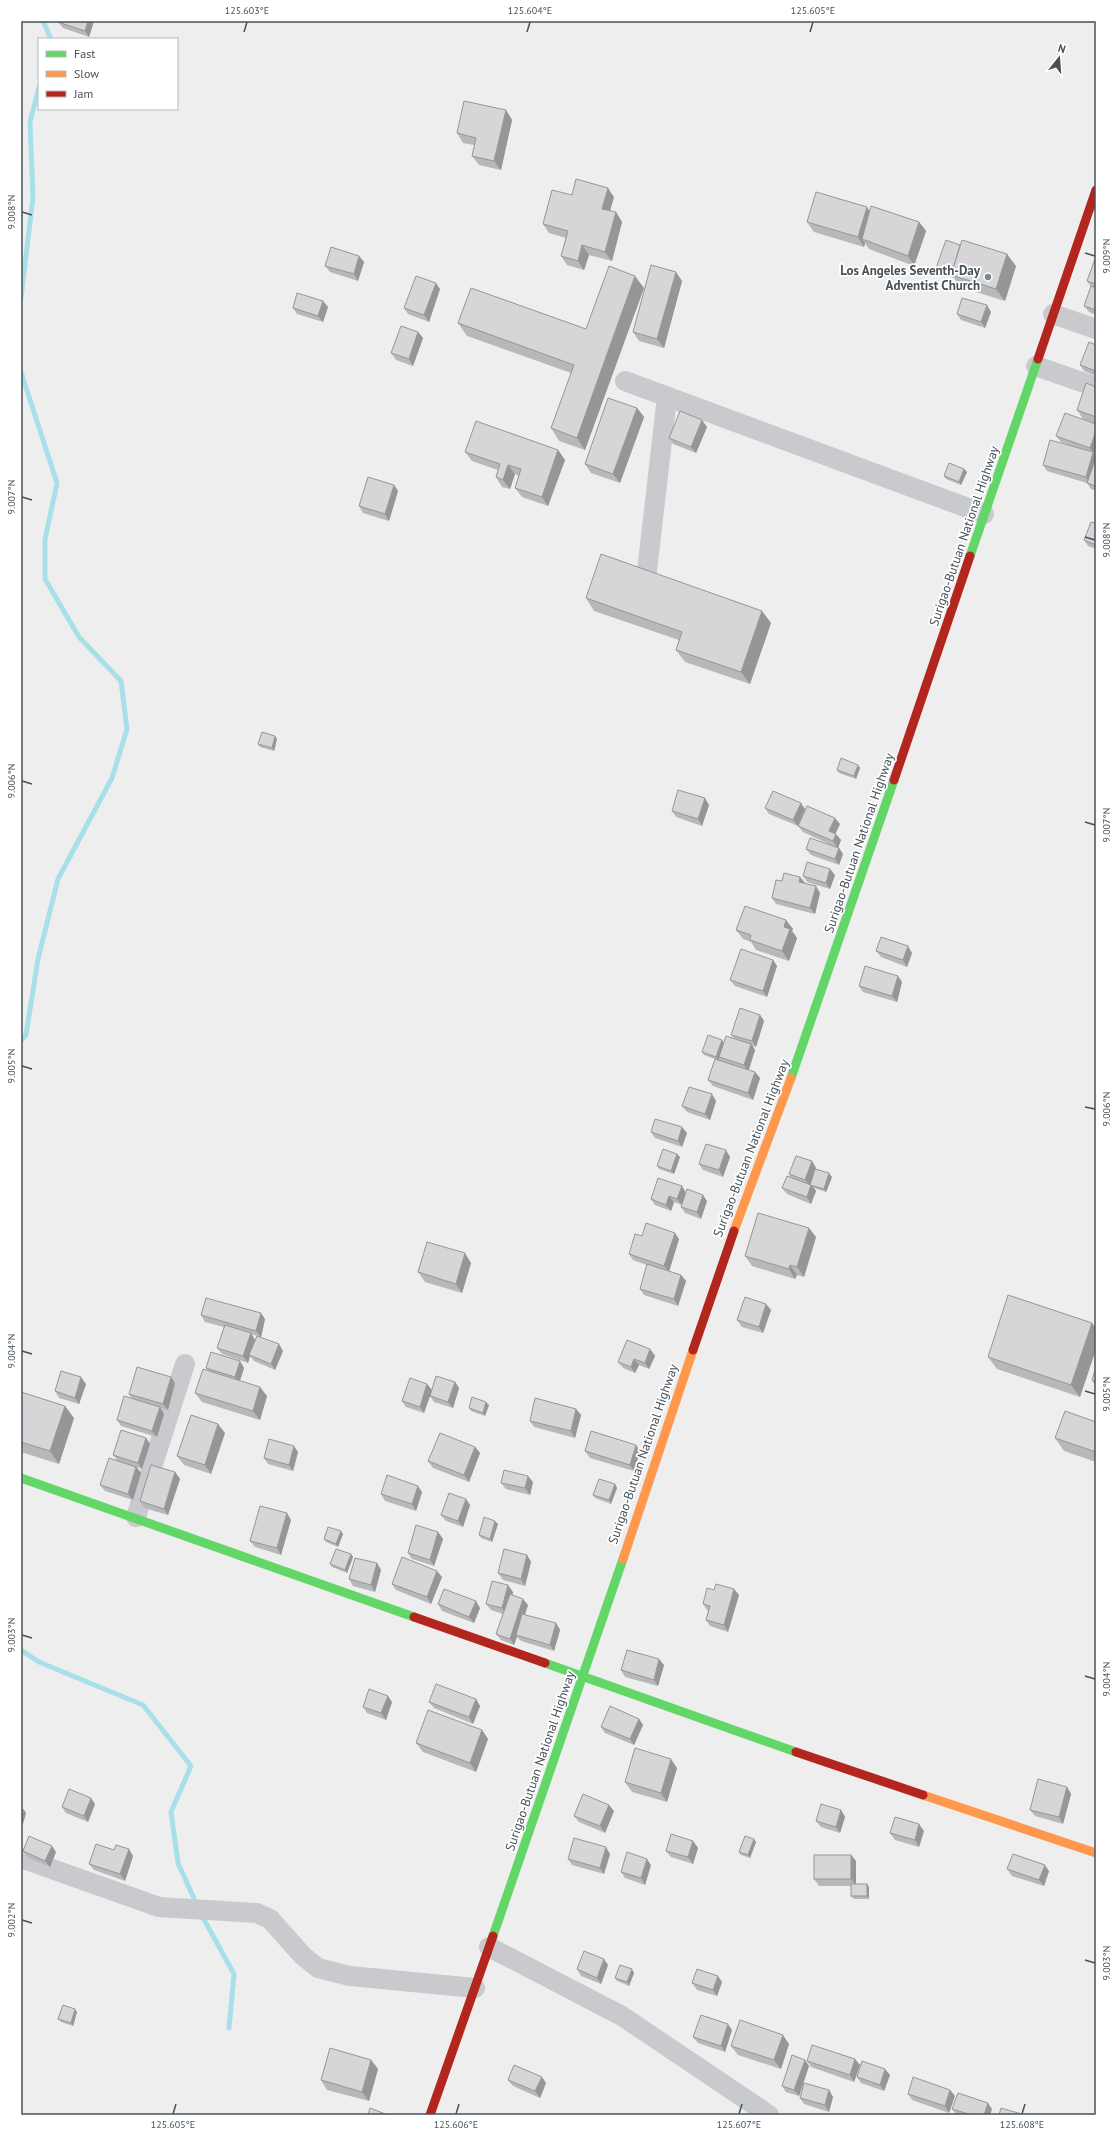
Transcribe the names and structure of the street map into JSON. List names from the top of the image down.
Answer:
{
  "streets": {
    "main road": ["Surigao-Butuan National Highway"]
  },
  "places": ["Los Angeles Seventh-Day Adventist Church"],
  "legend": ["Fast", "Slow", "Jam"],
  "north": "top",
  "coordinates": [
    "125.603°E",
    "125.604°E",
    "125.605°E",
    "9.008°N",
    "9.009°N",
    "9.007°N",
    "9.006°N",
    "9.005°N",
    "9.004°N",
    "9.003°N",
    "9.002°N",
    "125.606°E",
    "125.607°E",
    "125.608°E"
  ]
}
